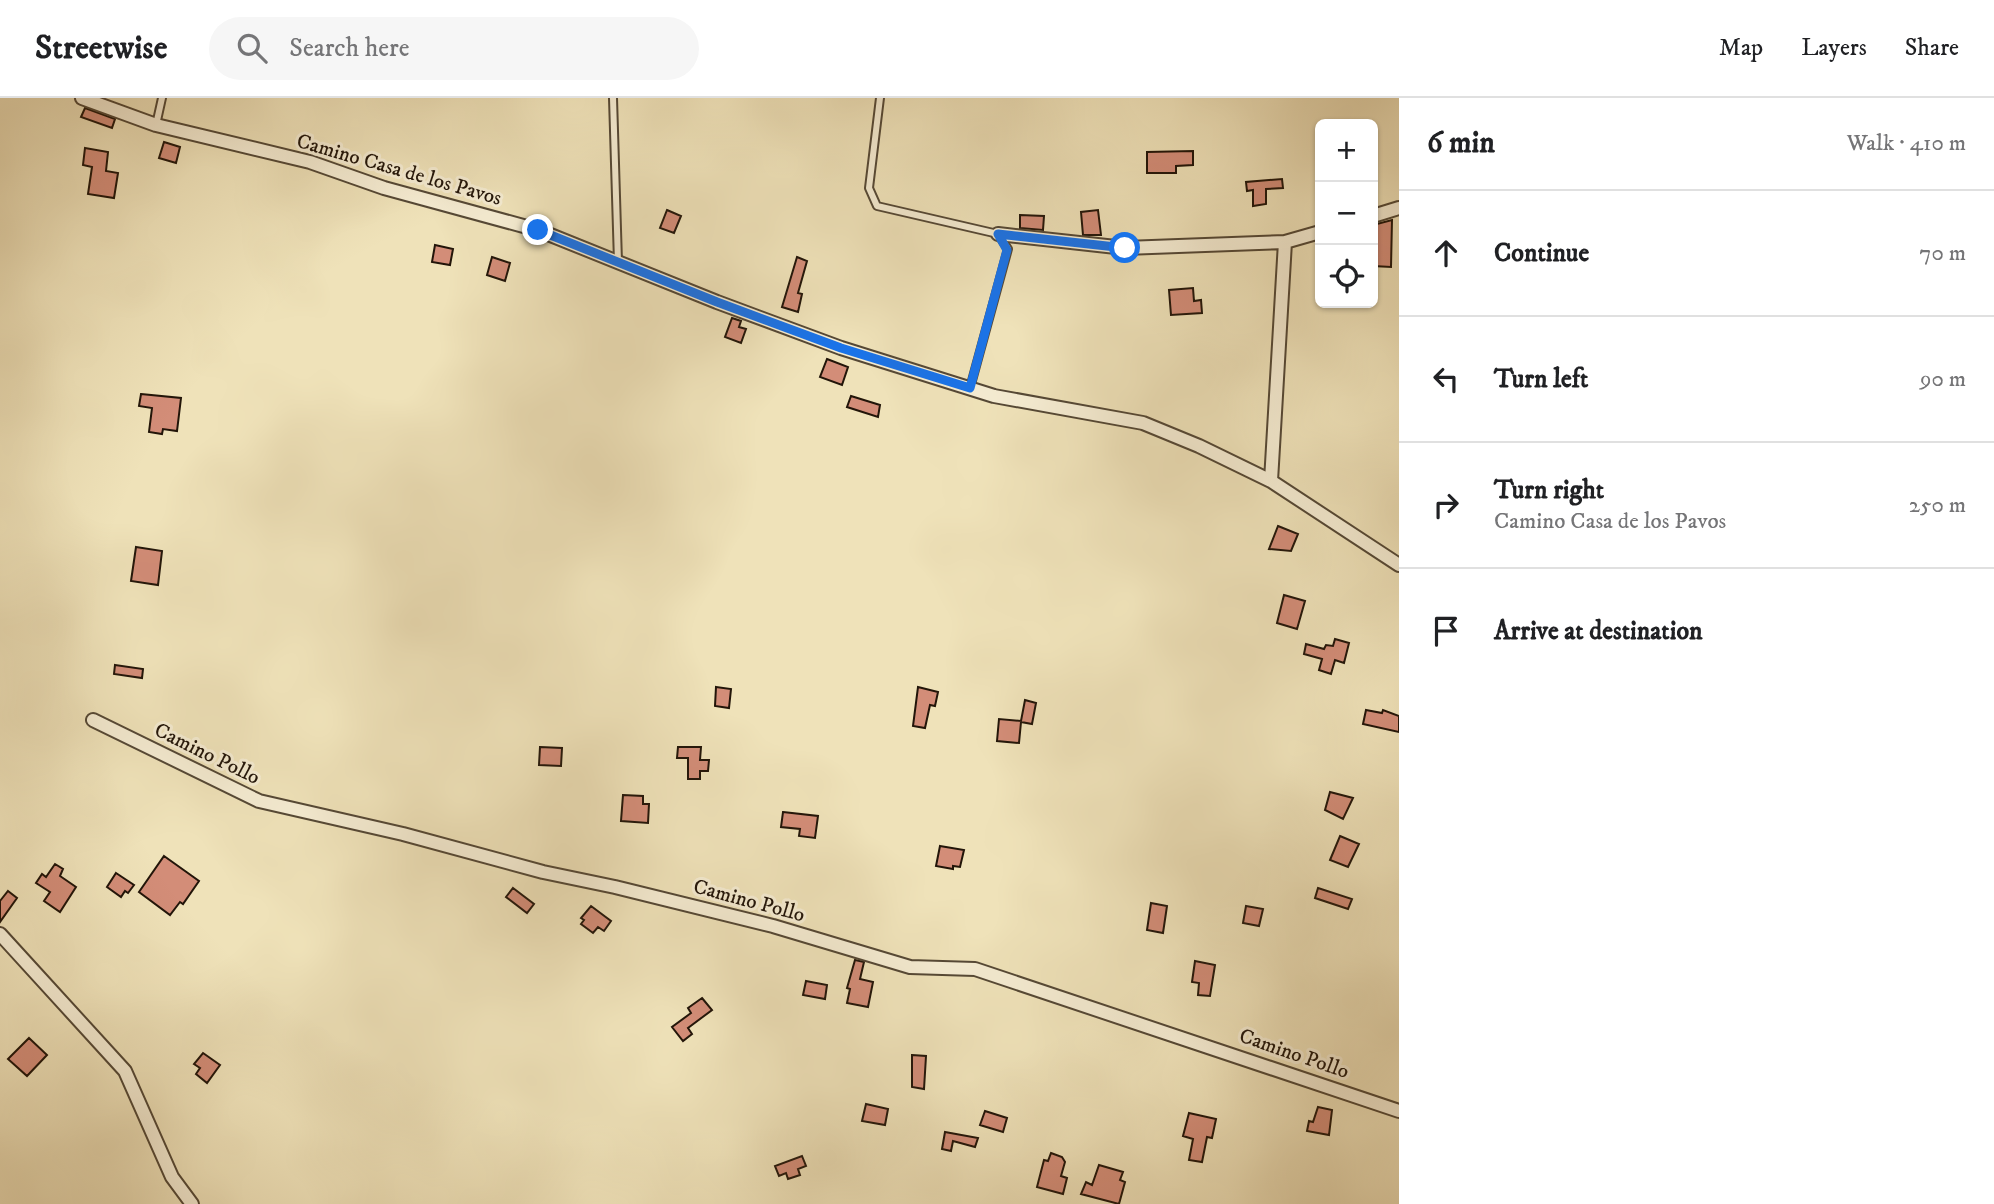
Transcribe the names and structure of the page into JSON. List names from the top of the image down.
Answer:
{
  "streets": {
    "street": ["Camino Casa de los Pavos", "Camino Pollo"]
  },
  "page": {
    "header": "Streetwise",
    "search": "Search here",
    "nav": ["Map", "Layers", "Share"],
    "heading": ["6 min", "Walk · 410 m"],
    "map_buttons": ["+", "−"],
    "list": [
      ["Continue", "70 m"],
      ["Turn left", "90 m"],
      ["Turn right", "Camino Casa de los Pavos", "250 m"],
      "Arrive at destination"
    ]
  }
}
